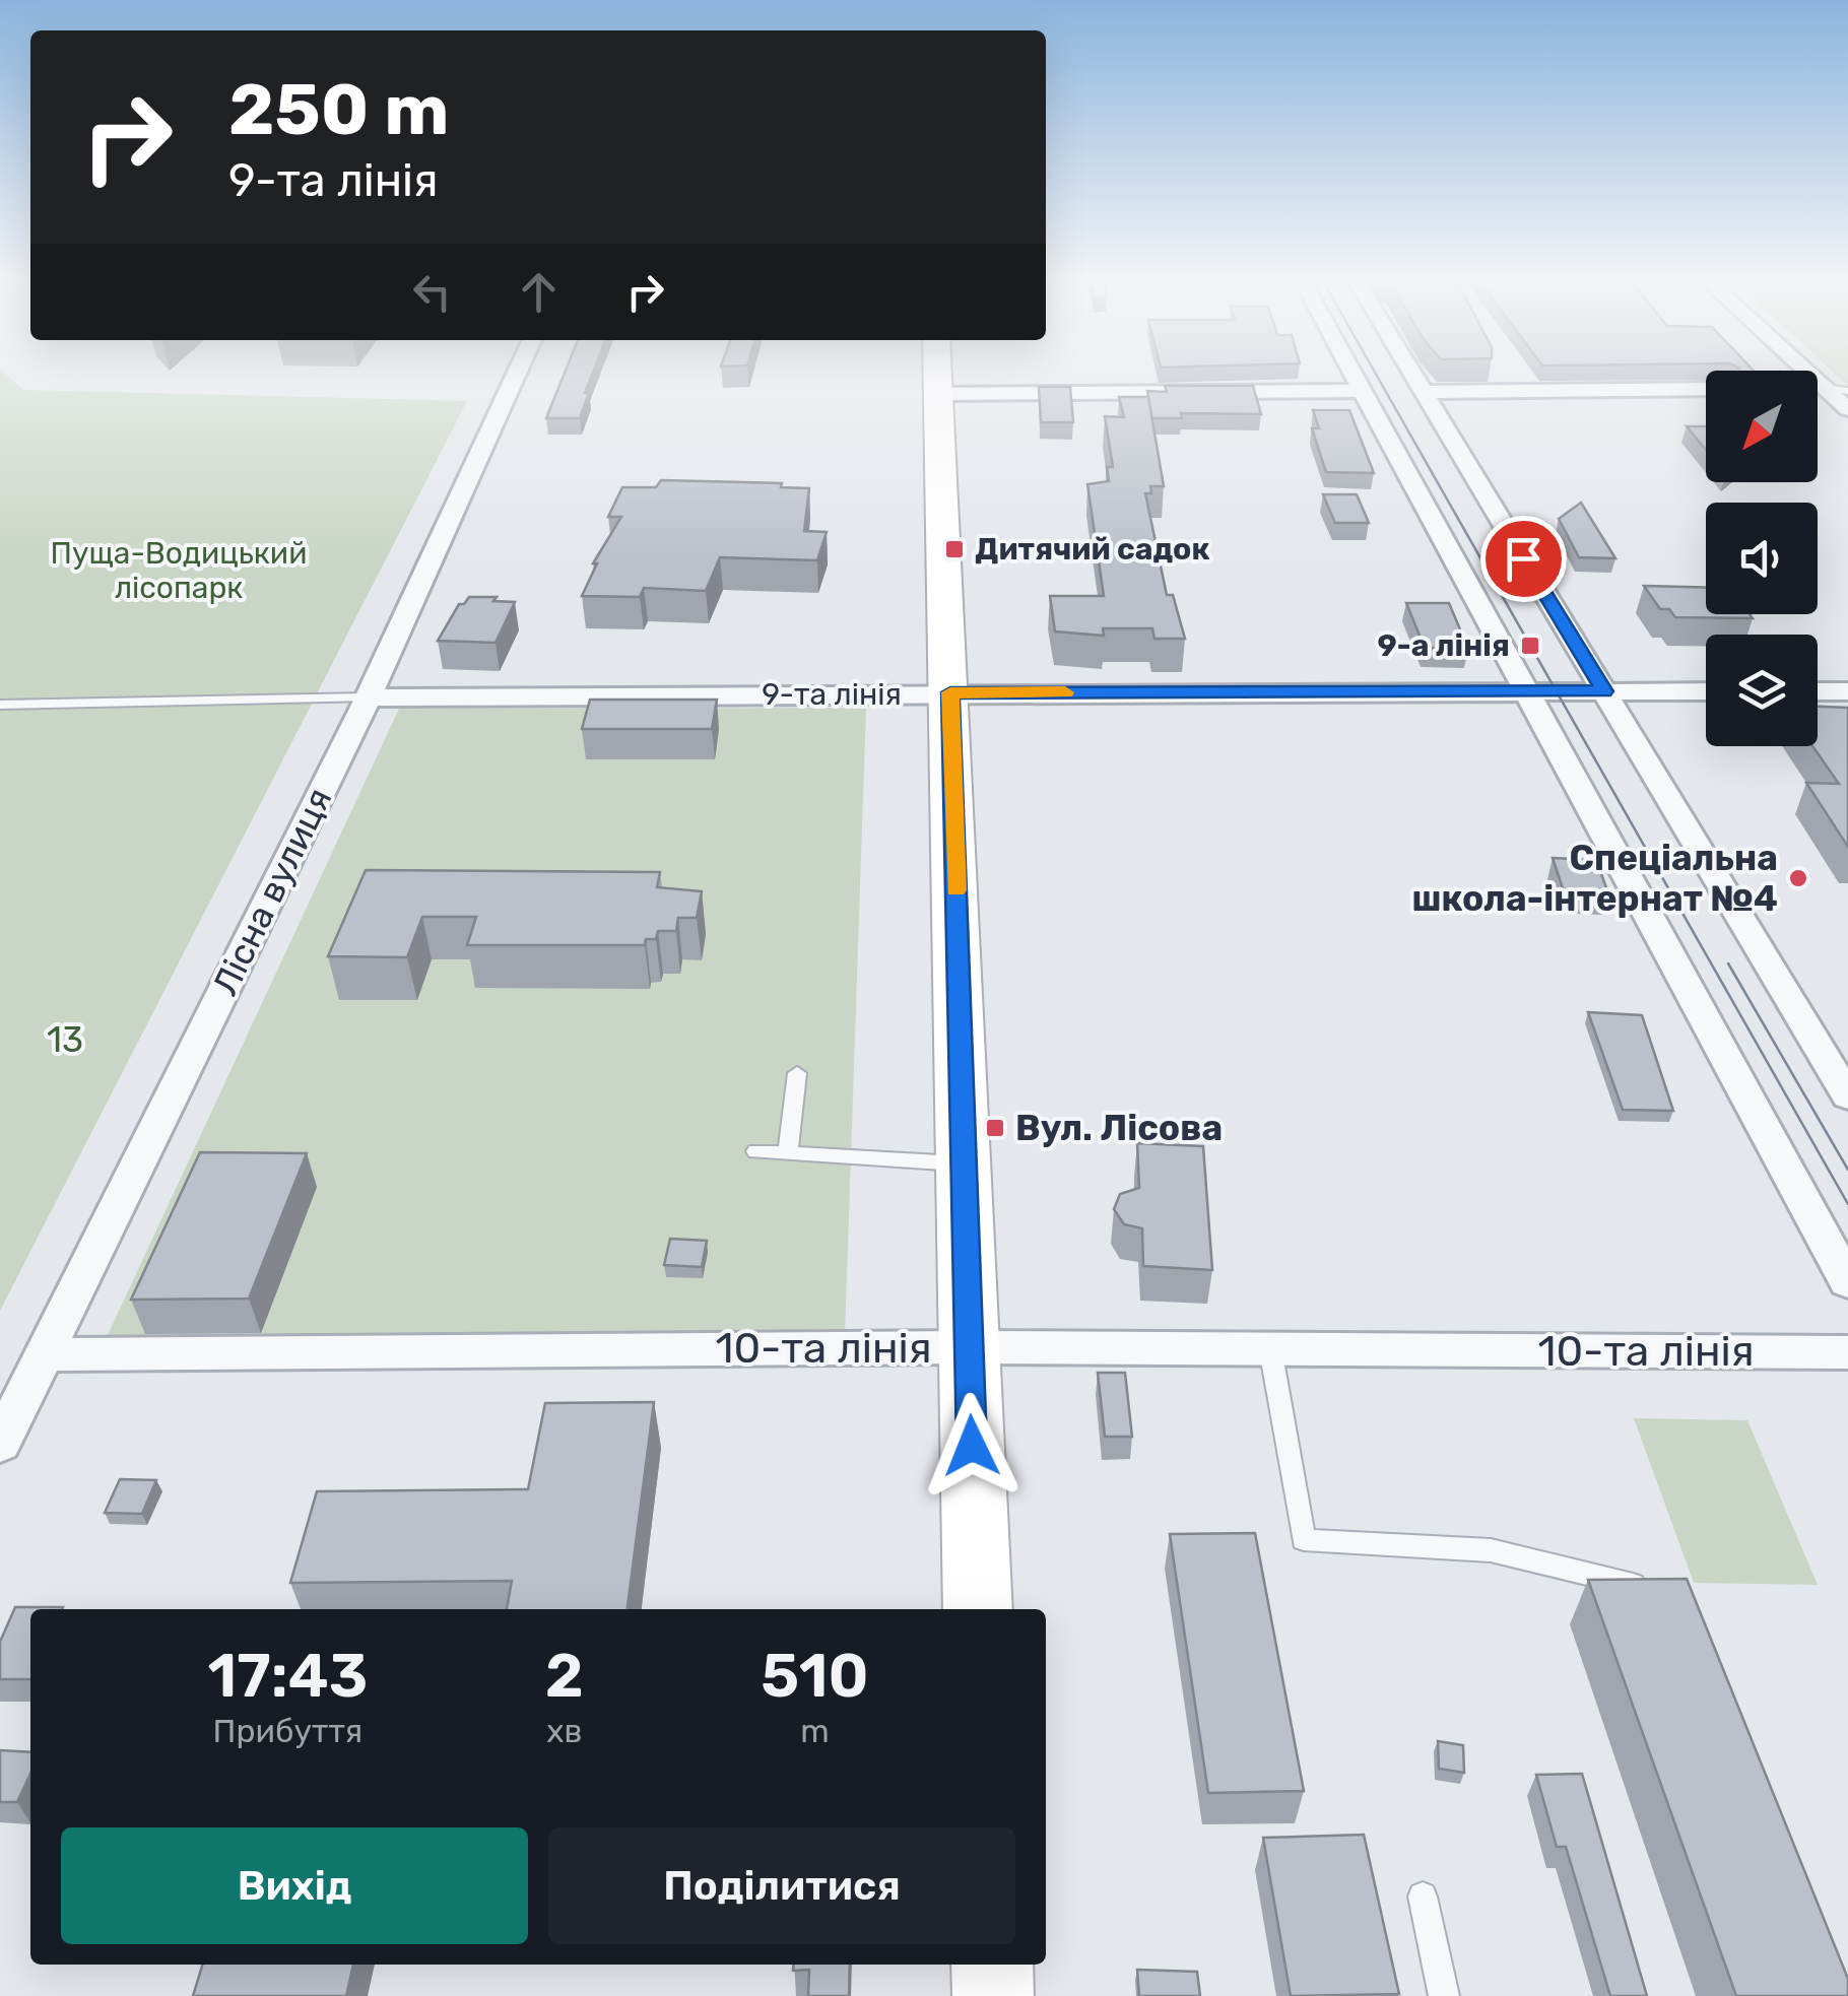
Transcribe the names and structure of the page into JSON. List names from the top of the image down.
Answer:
{
  "streets": {
    "street": ["9-та лінія", "Лісна вулиця", "10-та лінія"]
  },
  "crossings": [
    ["9-та лінія", "Лісна вулиця"],
    ["Лісна вулиця", "10-та лінія"]
  ],
  "parks": ["Пуща-Водицький лісопарк", "13"],
  "places": {
    "transit": ["Дитячий садок", "9-а лінія", "Вул. Лісова"],
    "other": ["Спеціальна школа-інтернат №4"]
  },
  "north": "bottom left",
  "page": {
    "turn": ["250 m", "9-та лінія"],
    "eta": [
      "17:43",
      "Прибуття",
      "2",
      "хв",
      "510",
      "m"
    ],
    "buttons": ["Вихід", "Поділитися"]
  }
}
